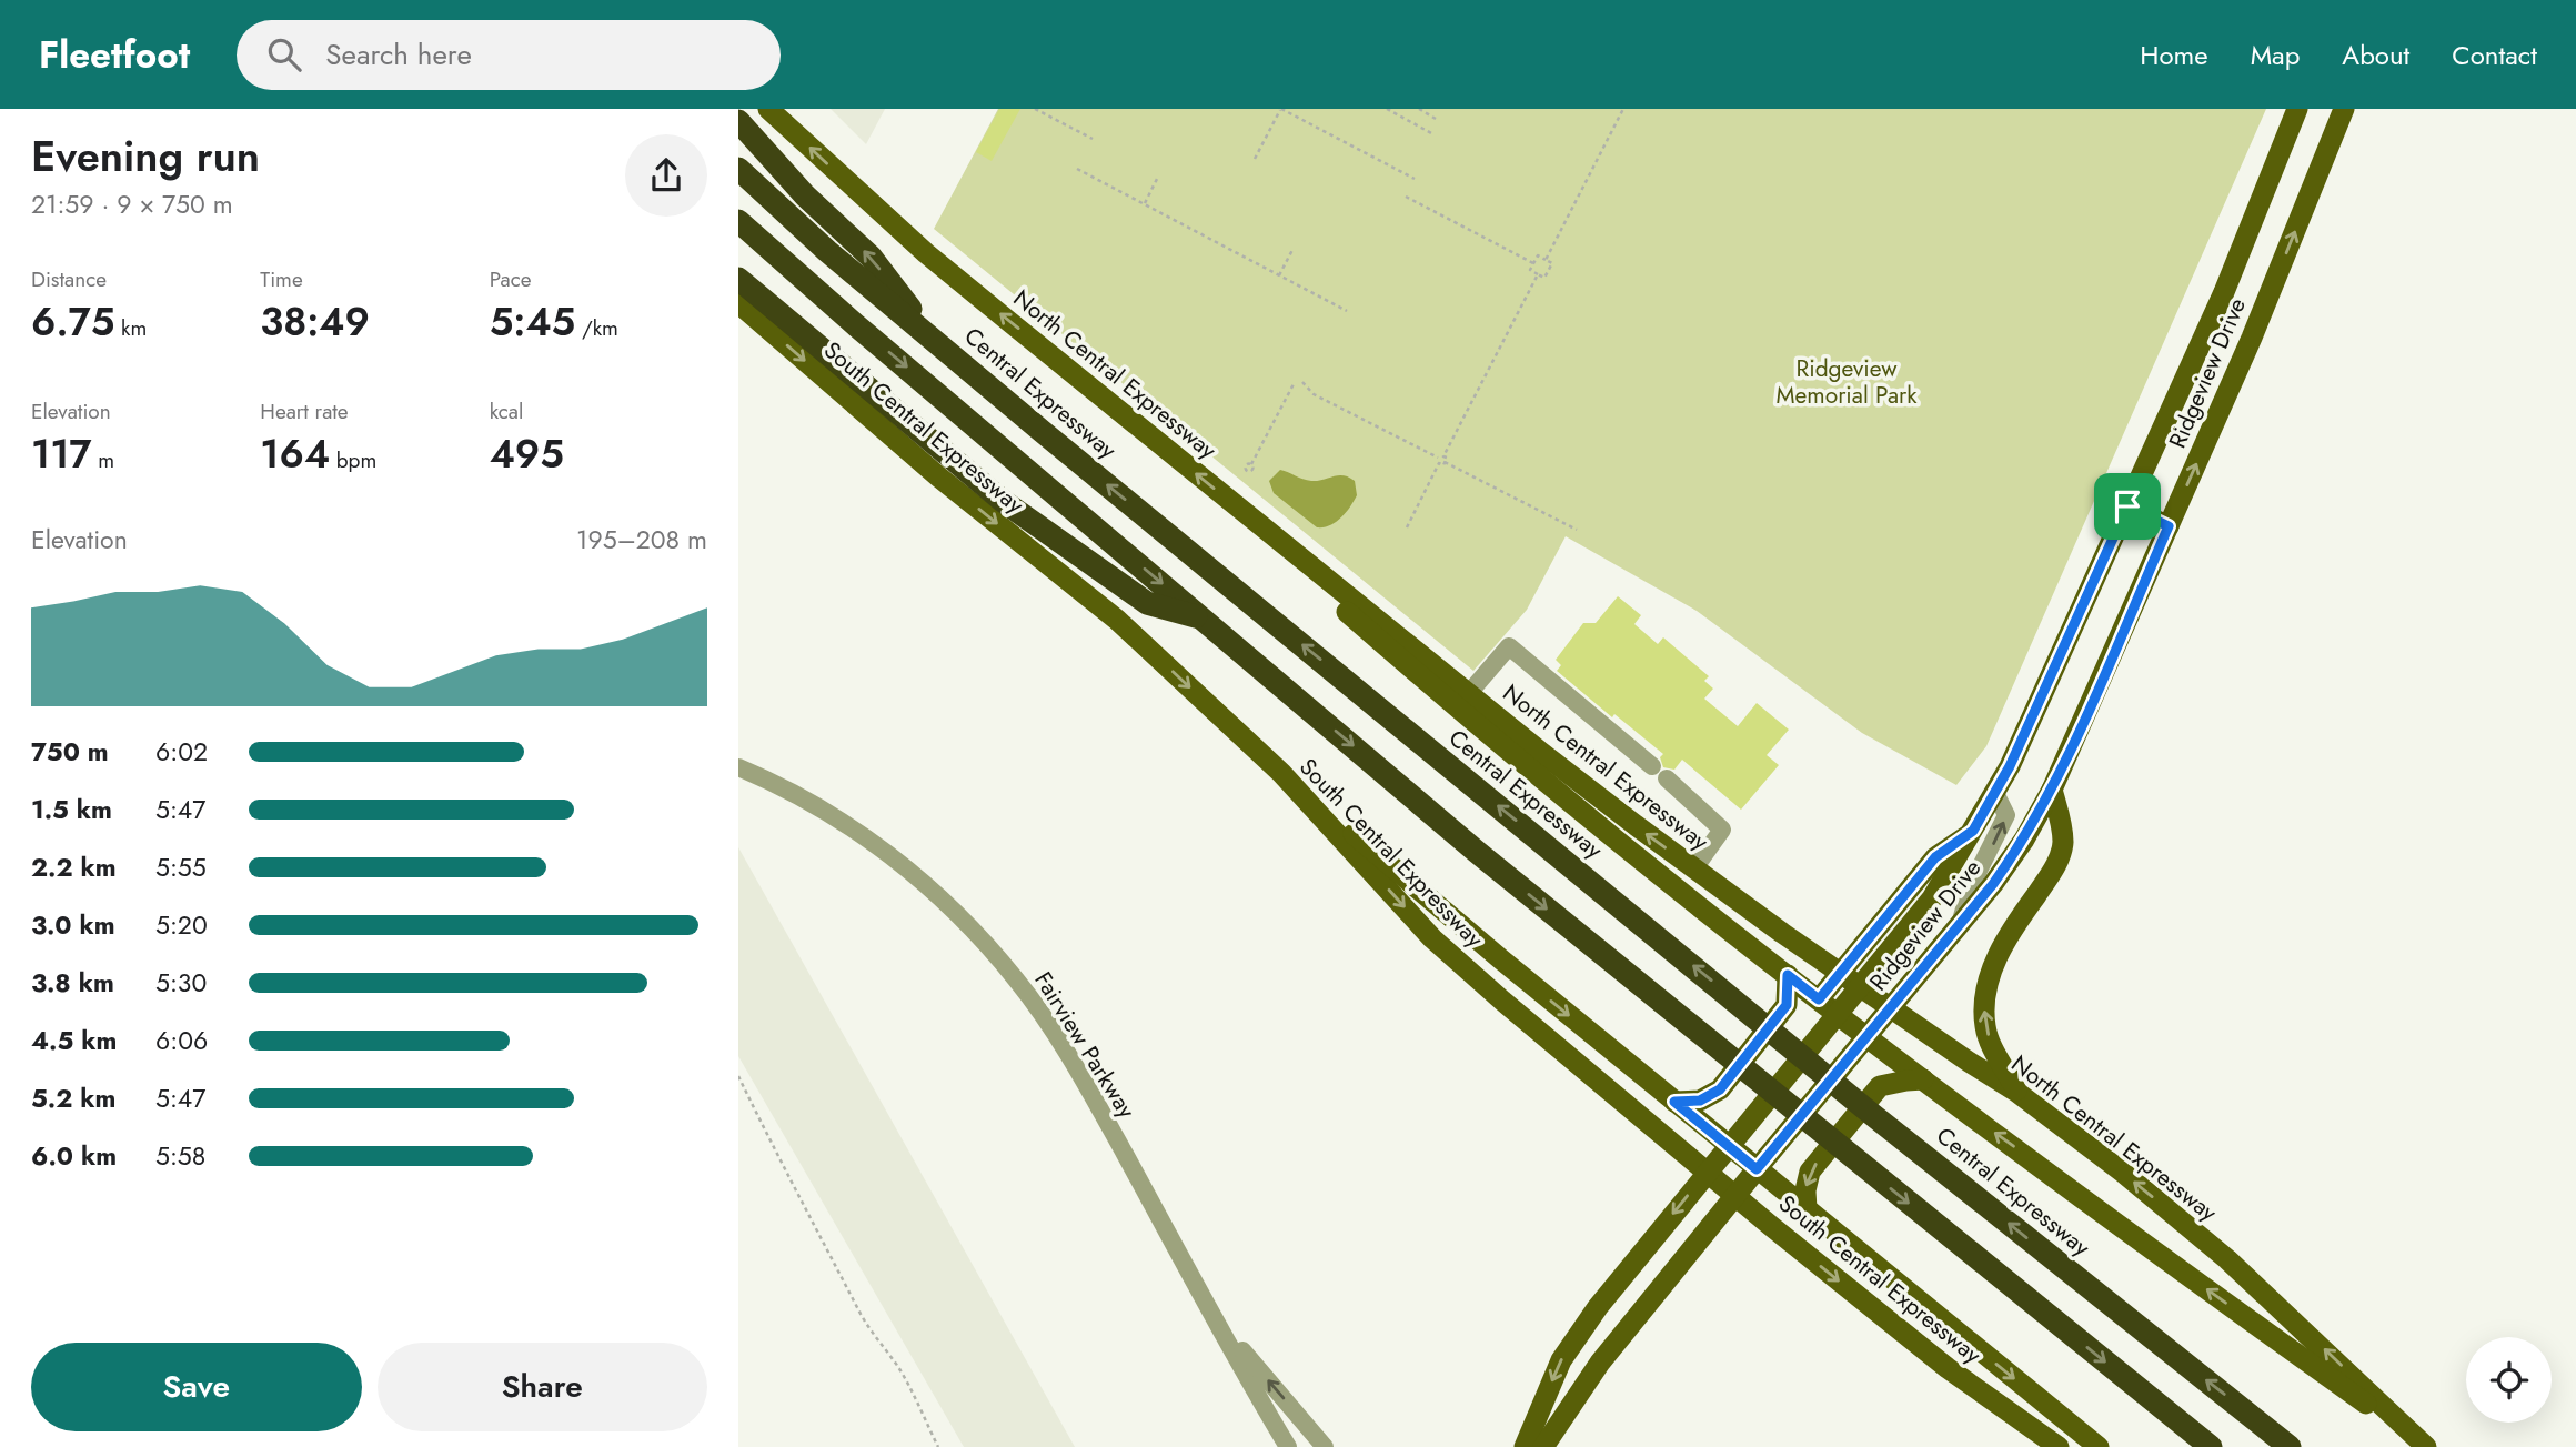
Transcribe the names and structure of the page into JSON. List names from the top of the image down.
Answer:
{
  "streets": {
    "highway": ["Central Expressway"],
    "main road": ["Ridgeview Drive", "North Central Expressway", "South Central Expressway"],
    "street": ["Fairview Parkway"]
  },
  "parks": ["Ridgeview Memorial Park"],
  "page": {
    "header": "Fleetfoot",
    "search": "Search here",
    "nav": [
      "Home",
      "Map",
      "About",
      "Contact"
    ],
    "heading": ["Evening run", "21:59 · 9 × 750 m"],
    "stats": [
      ["Distance", "6.75 km"],
      ["Time", "38:49"],
      ["Pace", "5:45 /km"],
      ["Elevation", "117 m"],
      ["Heart rate", "164 bpm"],
      ["kcal", "495"]
    ],
    "chart": ["Elevation", "195–208 m"],
    "list": [
      {
        "name": "750 m",
        "note": "6:02"
      },
      {
        "name": "1.5 km",
        "note": "5:47"
      },
      {
        "name": "2.2 km",
        "note": "5:55"
      },
      {
        "name": "3.0 km",
        "note": "5:20"
      },
      {
        "name": "3.8 km",
        "note": "5:30"
      },
      {
        "name": "4.5 km",
        "note": "6:06"
      },
      {
        "name": "5.2 km",
        "note": "5:47"
      },
      {
        "name": "6.0 km",
        "note": "5:58"
      }
    ],
    "buttons": ["Save", "Share"]
  }
}
